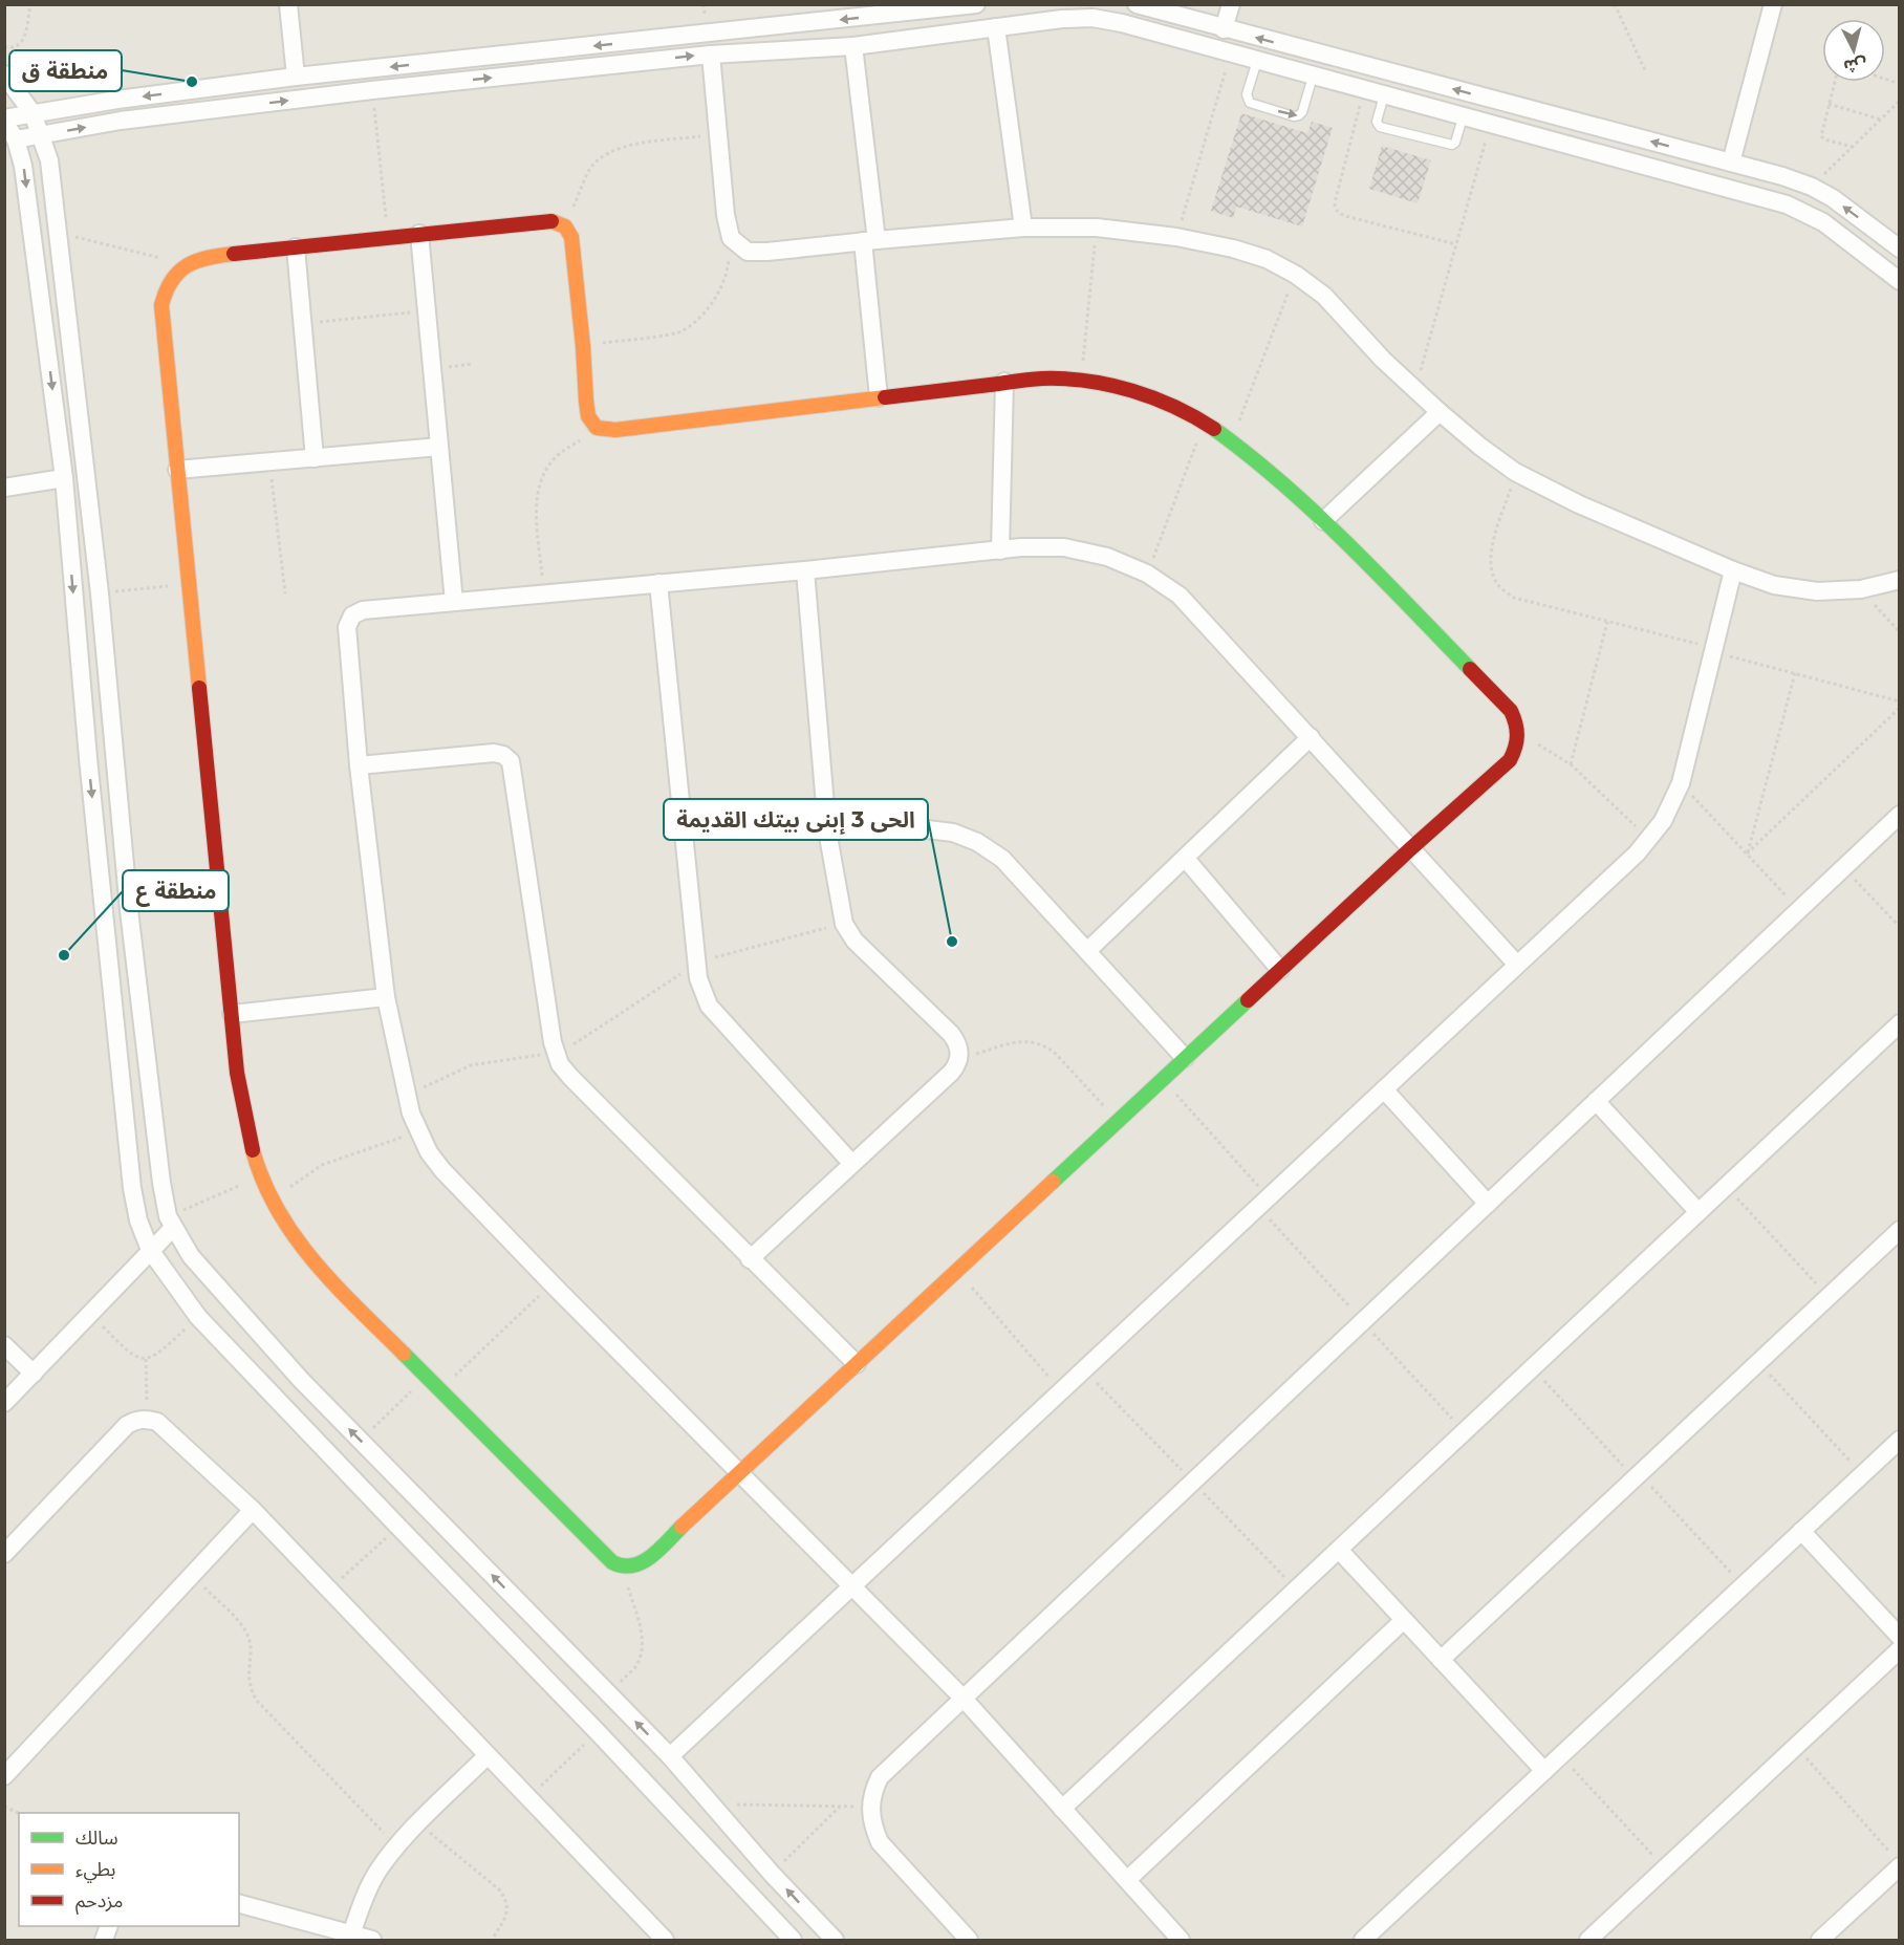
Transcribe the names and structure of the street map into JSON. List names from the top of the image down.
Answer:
{
  "places": ["منطقة ق", "الحى 3 إبنى بيتك القديمة", "منطقة ع"],
  "legend": ["سالك", "بطيء", "مزدحم"],
  "north": "bottom"
}
